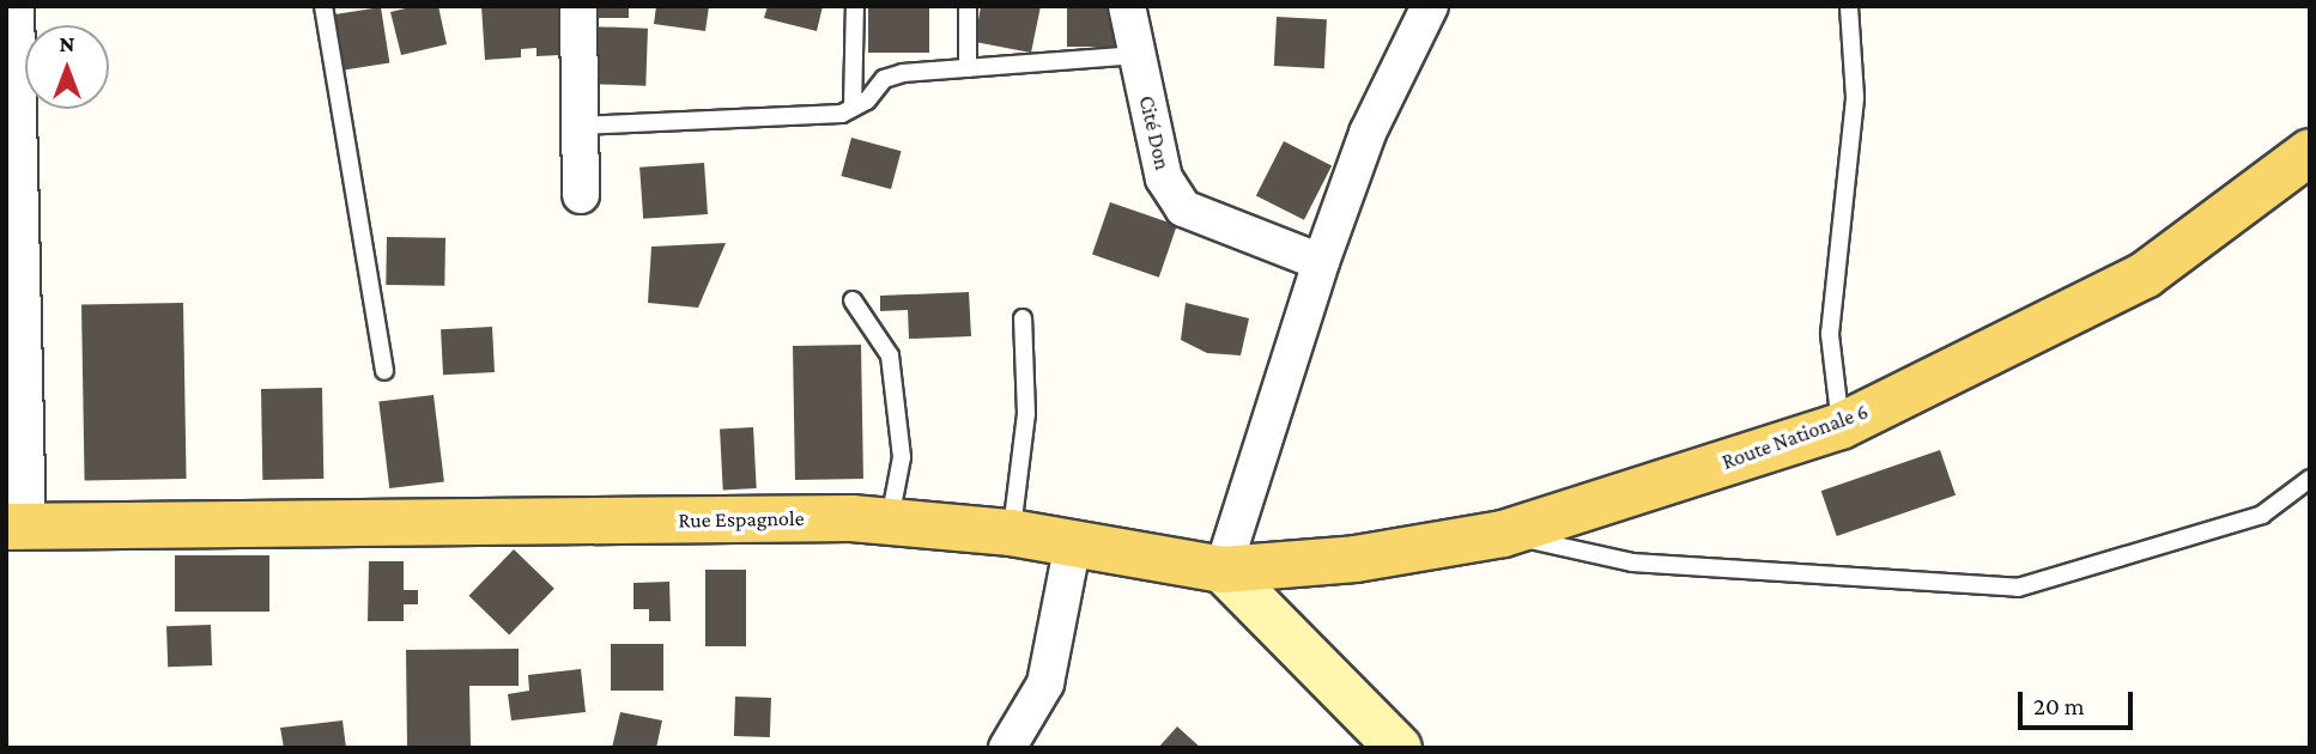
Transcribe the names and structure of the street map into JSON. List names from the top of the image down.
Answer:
{
  "streets": {
    "main road": ["Route Nationale 6", "Rue Espagnole"],
    "street": ["Cité Don"]
  },
  "crossings": [
    ["Route Nationale 6", "Rue Espagnole"]
  ],
  "scale_bar": "20 m",
  "north": "top"
}
